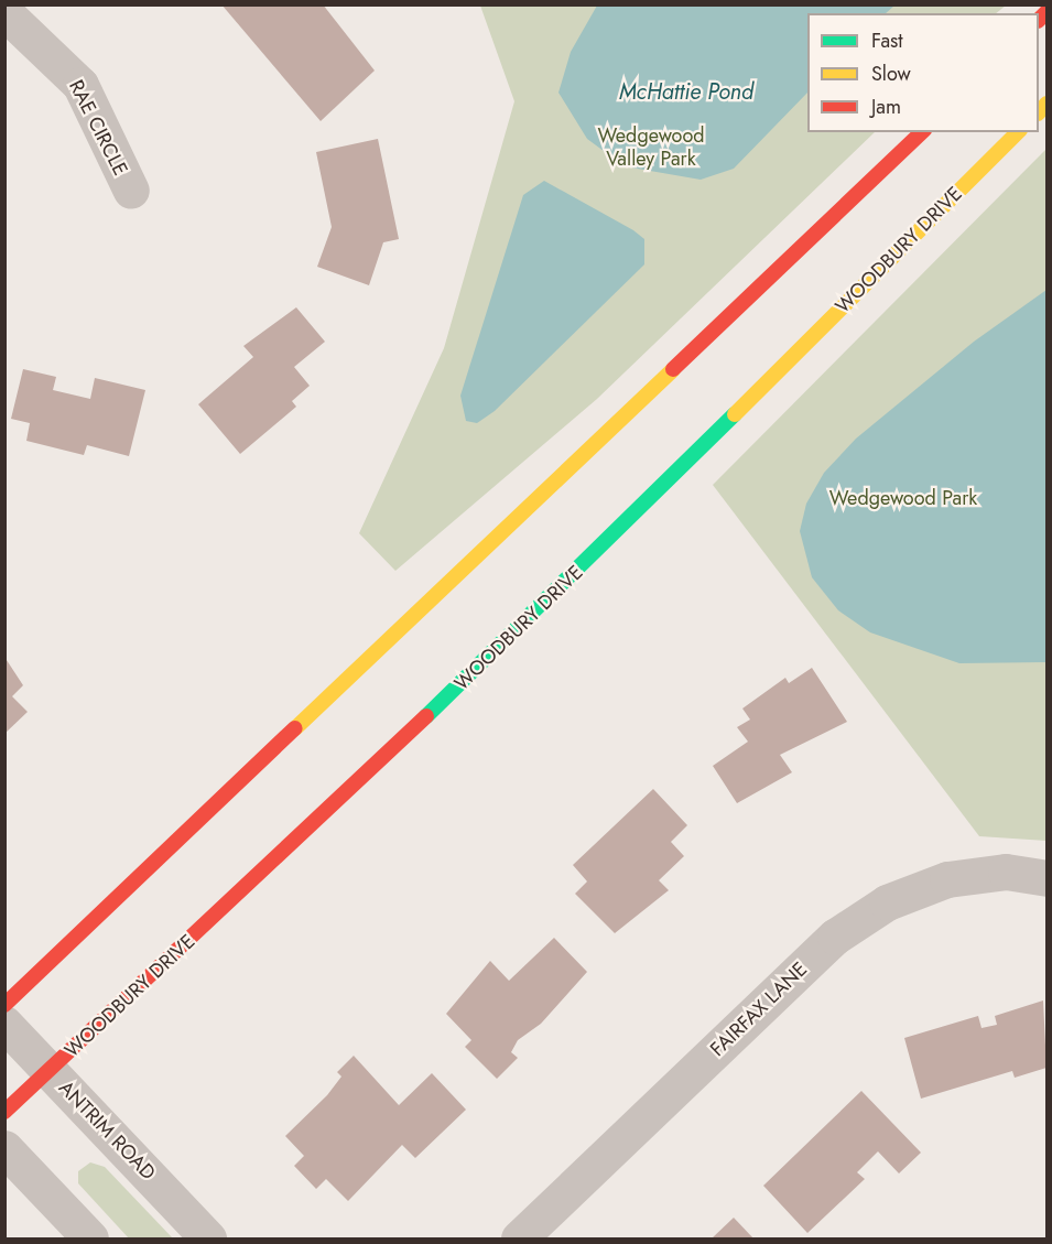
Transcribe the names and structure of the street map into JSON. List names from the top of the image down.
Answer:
{
  "streets": {
    "main road": ["WOODBURY DRIVE"],
    "street": ["RAE CIRCLE", "FAIRFAX LANE", "ANTRIM ROAD"]
  },
  "crossings": [
    ["WOODBURY DRIVE", "ANTRIM ROAD"]
  ],
  "water": ["McHattie Pond"],
  "parks": ["Wedgewood Valley Park", "Wedgewood Park"],
  "legend": ["Fast", "Slow", "Jam"]
}
